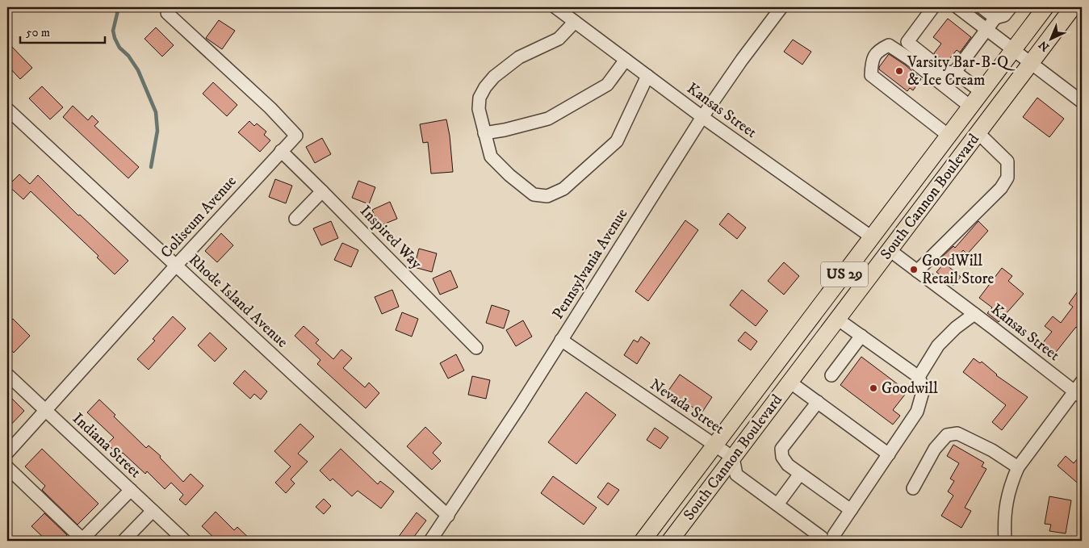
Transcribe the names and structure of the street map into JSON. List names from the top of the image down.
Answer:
{
  "streets": {
    "main road": ["South Cannon Boulevard", "US 29"],
    "street": [
      "Kansas Street",
      "Coliseum Avenue",
      "Inspired Way",
      "Pennsylvania Avenue",
      "Rhode Island Avenue",
      "Nevada Street",
      "Indiana Street"
    ]
  },
  "crossings": [
    ["Kansas Street", "South Cannon Boulevard"],
    ["Kansas Street", "Pennsylvania Avenue"],
    ["South Cannon Boulevard", "Nevada Street"],
    ["Coliseum Avenue", "Inspired Way"],
    ["Coliseum Avenue", "Rhode Island Avenue"],
    ["Coliseum Avenue", "Indiana Street"],
    ["Pennsylvania Avenue", "Rhode Island Avenue"],
    ["Pennsylvania Avenue", "Nevada Street"]
  ],
  "places": ["Varsity Bar-B-Q & Ice Cream", "GoodWill Retail Store", "Goodwill"],
  "scale_bar": "50 m",
  "north": "bottom left"
}
